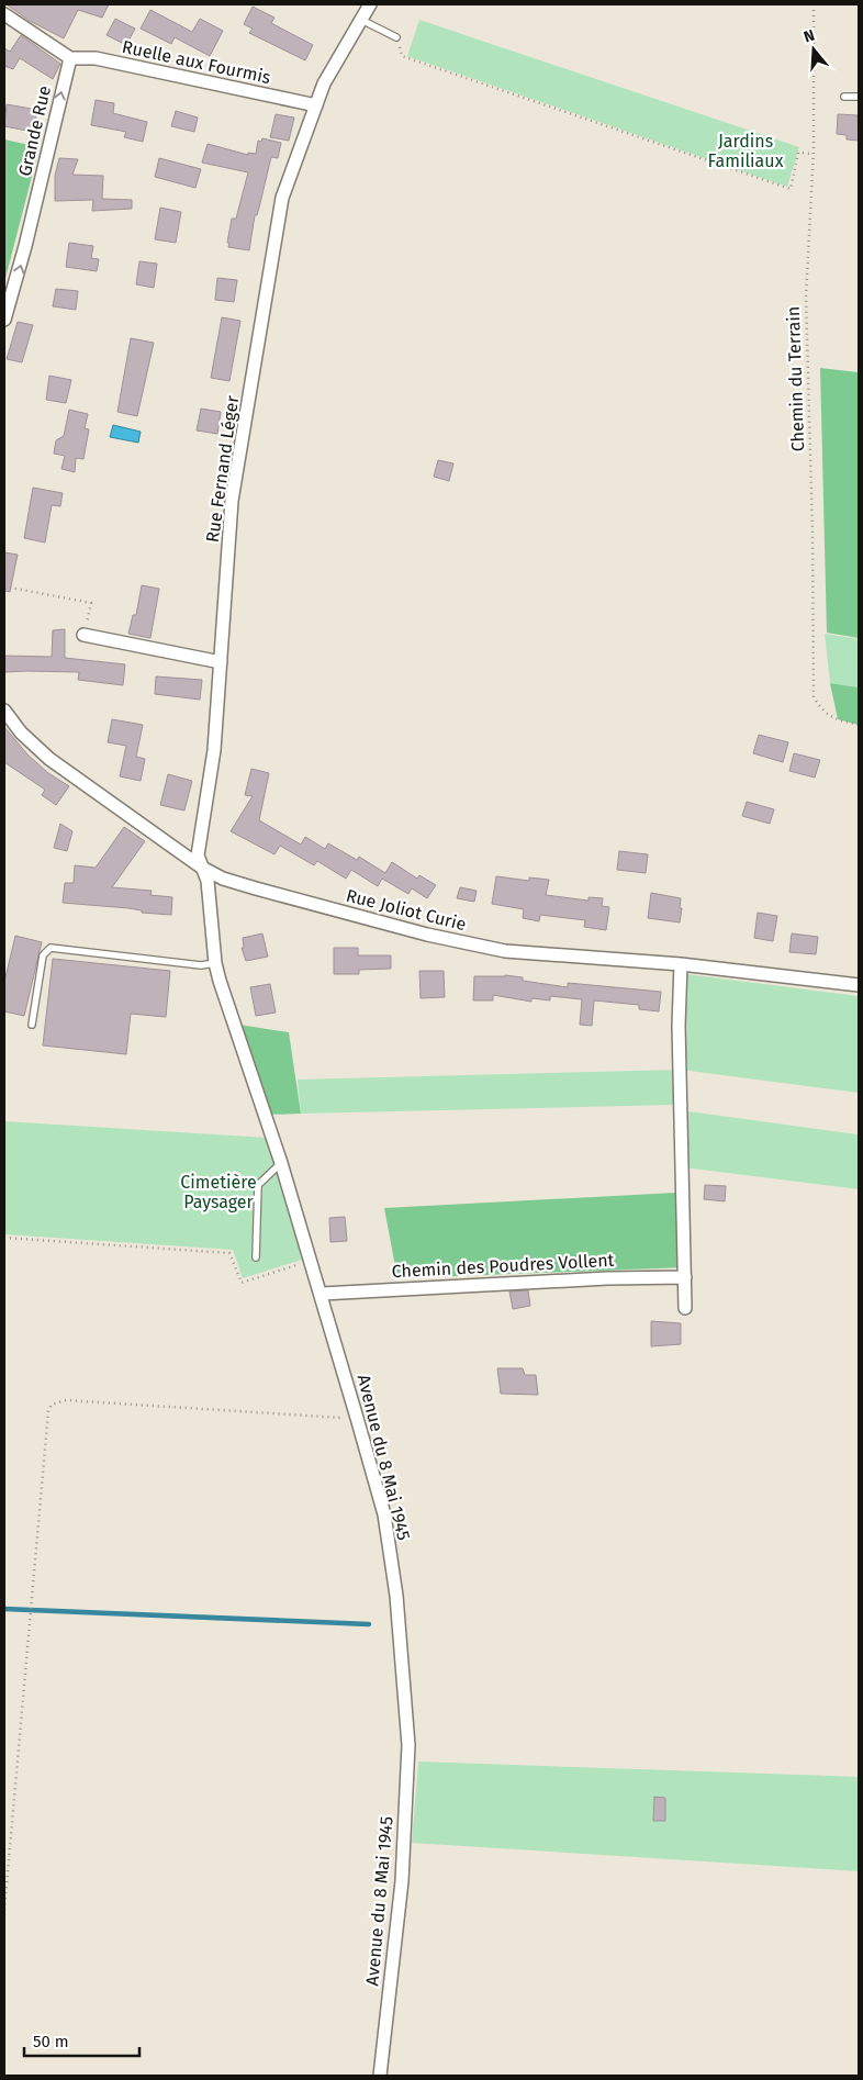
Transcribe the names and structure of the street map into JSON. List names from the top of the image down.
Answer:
{
  "streets": {
    "street": [
      "Ruelle aux Fourmis",
      "Grande Rue",
      "Rue Fernand Léger",
      "Rue Joliot Curie",
      "Chemin des Poudres Vollent",
      "Avenue du 8 Mai 1945"
    ],
    "path": ["Chemin du Terrain"]
  },
  "crossings": [
    ["Ruelle aux Fourmis", "Grande Rue"],
    ["Ruelle aux Fourmis", "Rue Fernand Léger"],
    ["Rue Fernand Léger", "Rue Joliot Curie"],
    ["Rue Fernand Léger", "Avenue du 8 Mai 1945"],
    ["Rue Joliot Curie", "Avenue du 8 Mai 1945"],
    ["Chemin des Poudres Vollent", "Avenue du 8 Mai 1945"]
  ],
  "one_way": ["Grande Rue"],
  "parks": ["Jardins Familiaux", "Cimetière Paysager"],
  "scale_bar": "50 m",
  "north": "top"
}
